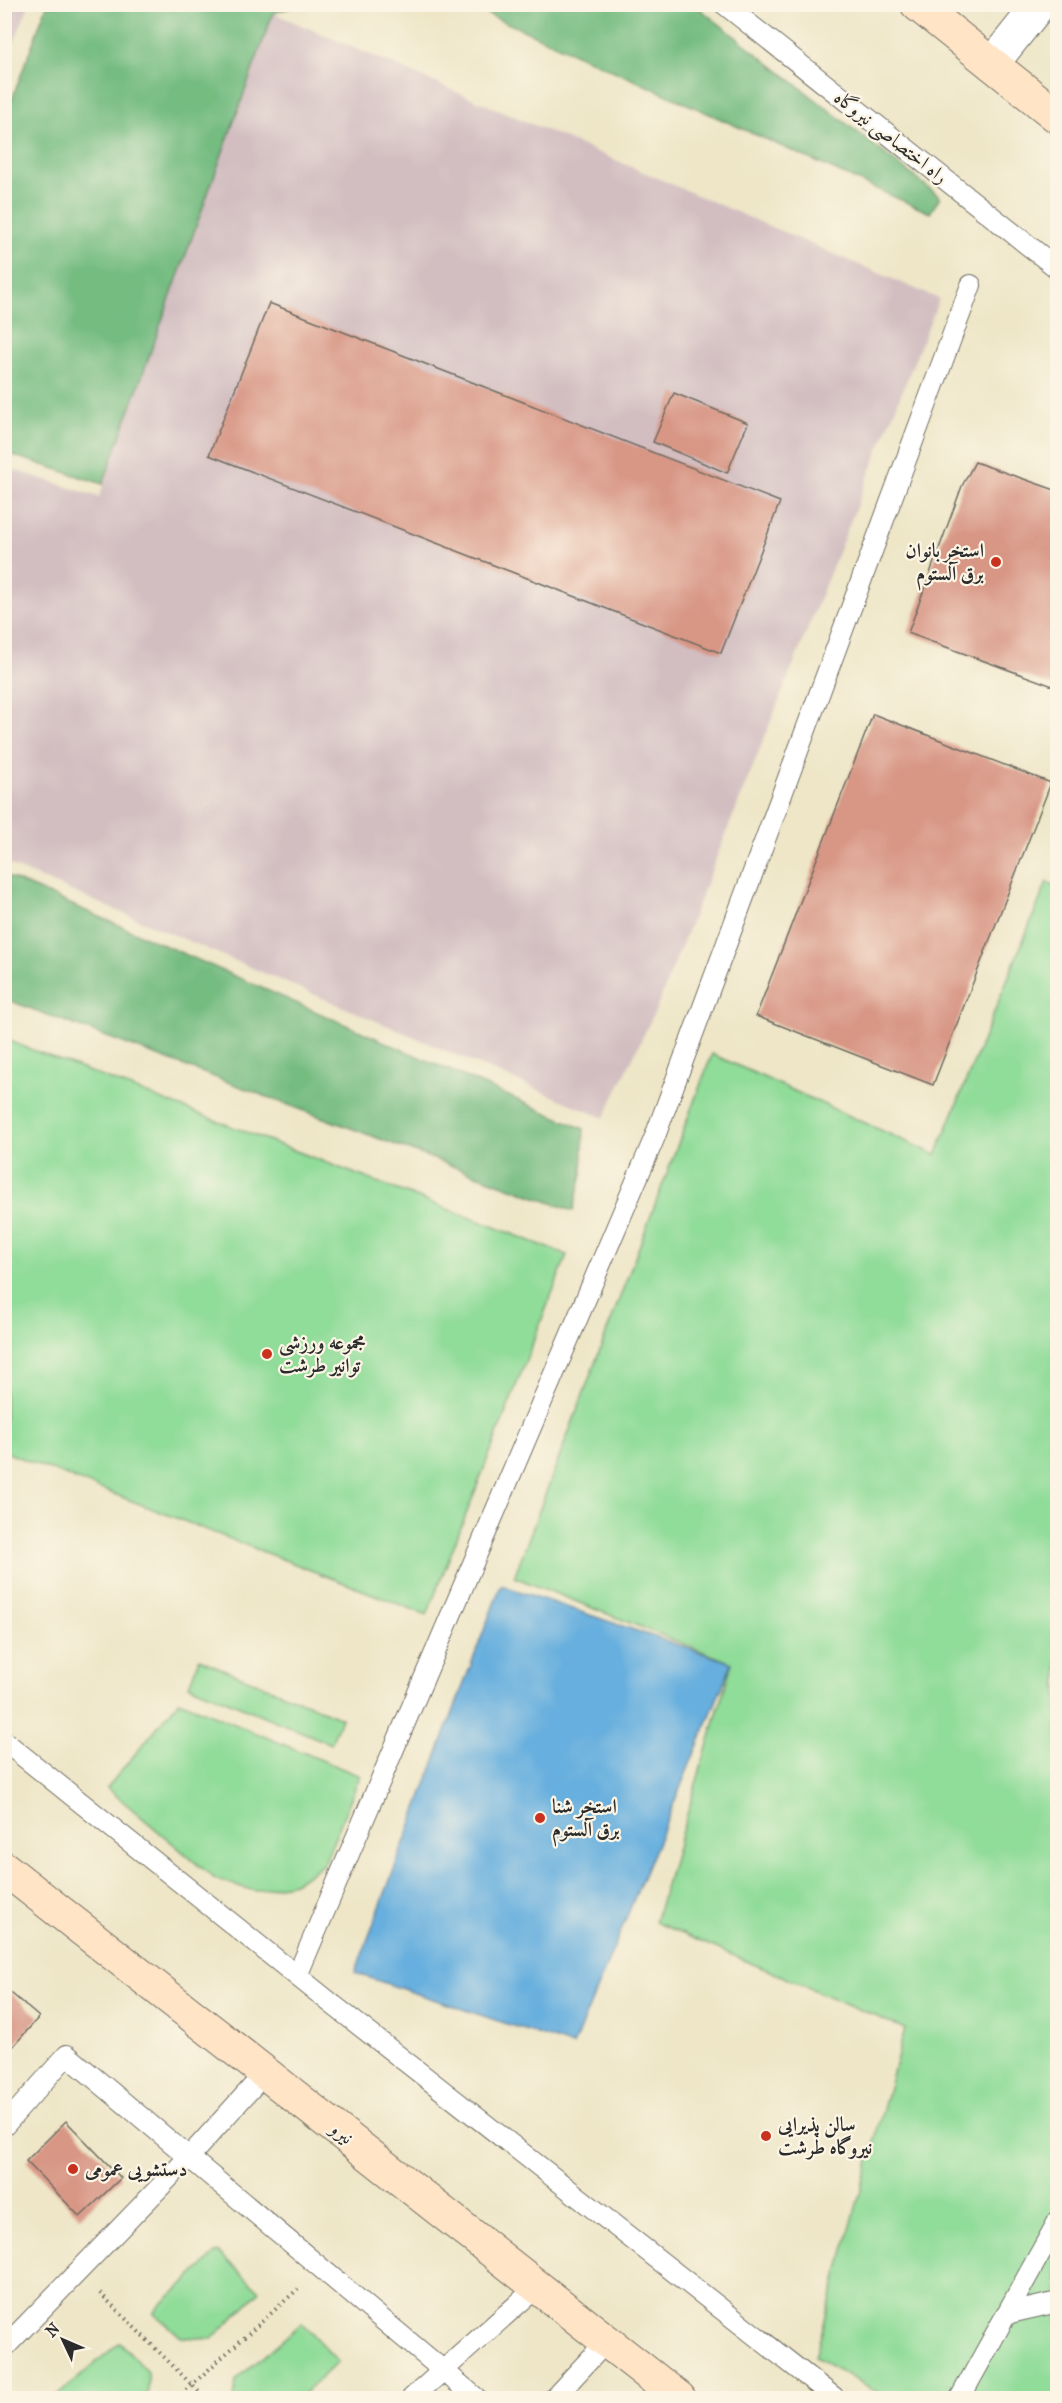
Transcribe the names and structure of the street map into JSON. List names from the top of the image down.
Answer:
{
  "streets": {
    "street": ["نیرو"],
    "lane": ["راه اختصاصی نیروگاه"]
  },
  "places": [
    "استخر بانوان برق آلستوم",
    "مجموعه ورزشی توانیر طرشت",
    "استخر شنا برق آلستوم",
    "سالن پذیرایی نیروگاه طرشت",
    "دستشویی عمومی"
  ],
  "north": "top left"
}
